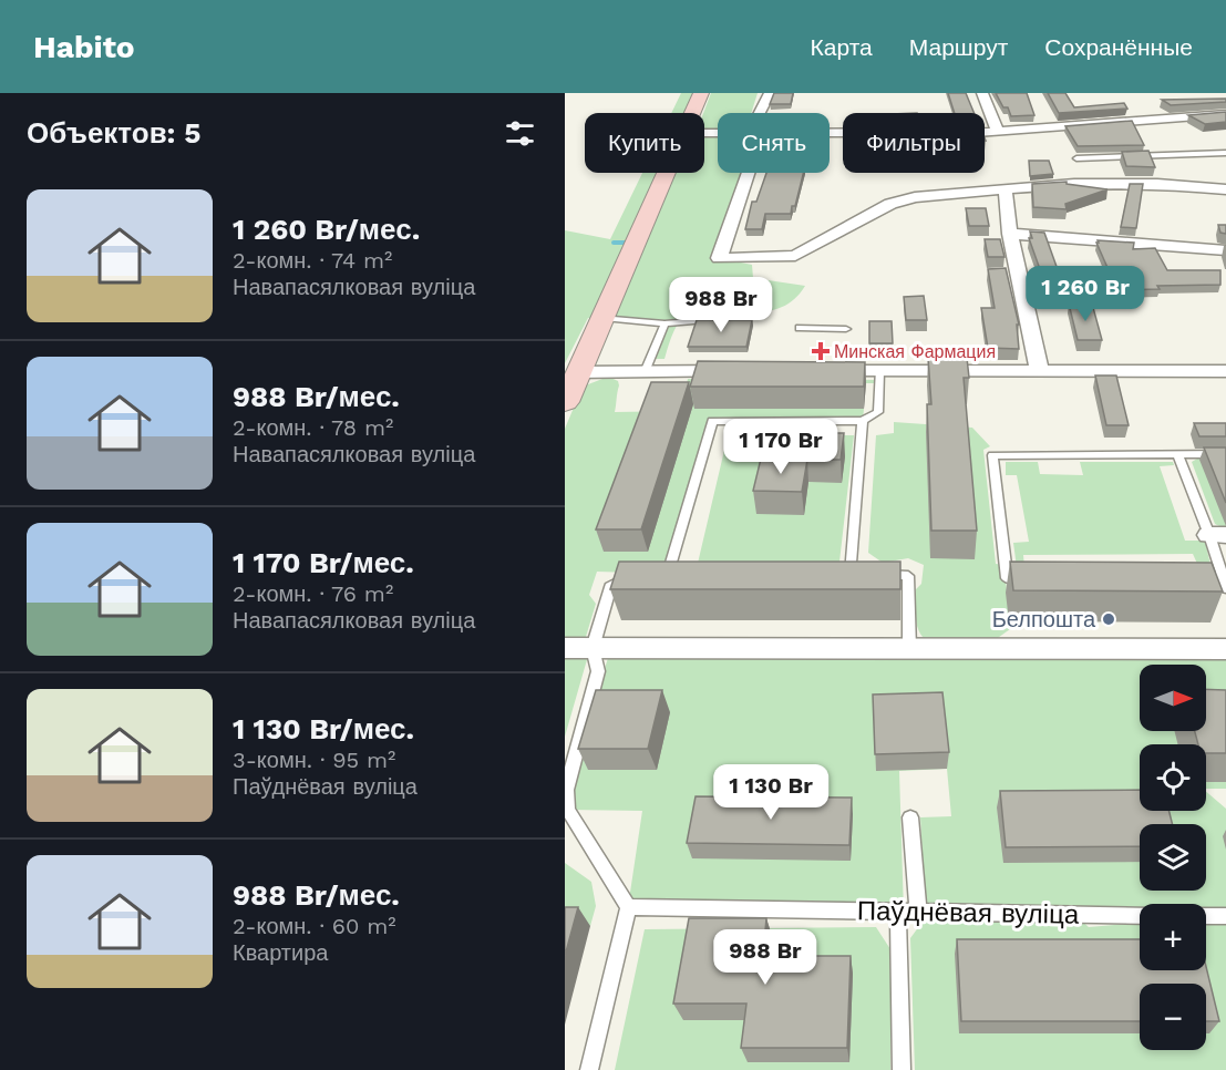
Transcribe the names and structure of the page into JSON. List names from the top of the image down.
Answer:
{
  "streets": {
    "lane": ["Паўднёвая вуліца"]
  },
  "places": {
    "health": ["Минская Фармация"],
    "other": ["Белпошта"]
  },
  "north": "right",
  "page": {
    "header": "Habito",
    "nav": ["Карта", "Маршрут", "Сохранённые"],
    "heading": "Объектов: 5",
    "chip": ["Купить", "Снять", "Фильтры"],
    "list": [
      {
        "name": "1 260 Br/мес.",
        "note": "2-комн. · 74 m² · Навапасялковая вуліца"
      },
      {
        "name": "988 Br/мес.",
        "note": "2-комн. · 78 m² · Навапасялковая вуліца"
      },
      {
        "name": "1 170 Br/мес.",
        "note": "2-комн. · 76 m² · Навапасялковая вуліца"
      },
      {
        "name": "1 130 Br/мес.",
        "note": "3-комн. · 95 m² · Паўднёвая вуліца"
      },
      {
        "name": "988 Br/мес.",
        "note": "2-комн. · 60 m² · Квартира"
      }
    ],
    "price": [
      "1 260 Br",
      "988 Br",
      "1 170 Br",
      "1 130 Br",
      "988 Br"
    ],
    "map_buttons": ["+", "−"]
  }
}
